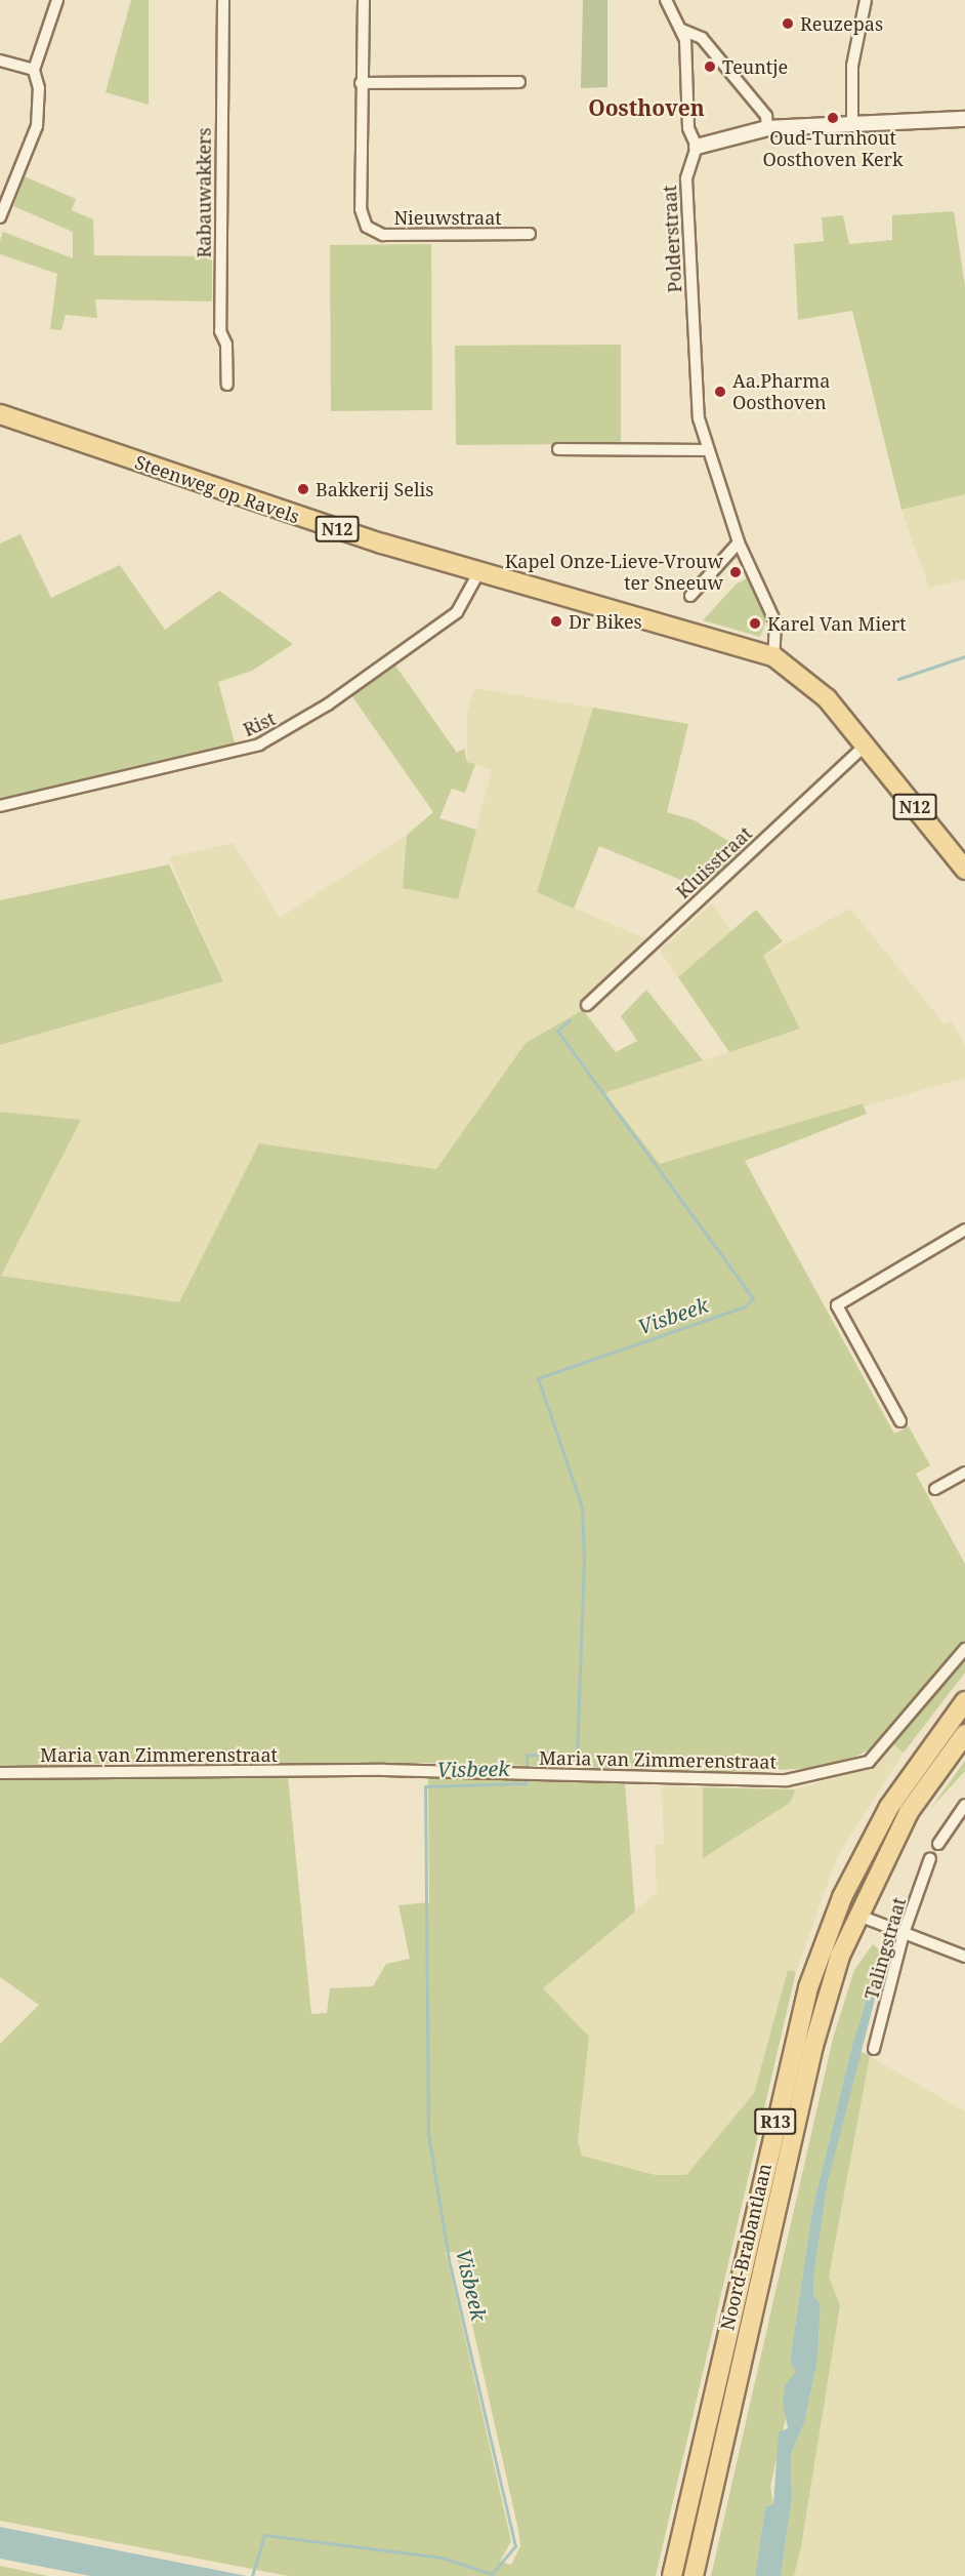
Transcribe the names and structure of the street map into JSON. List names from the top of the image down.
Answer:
{
  "streets": {
    "main road": [
      "Steenweg op Ravels",
      "N12",
      "R13",
      "Noord-Brabantlaan"
    ],
    "street": [
      "Rabauwakkers",
      "Nieuwstraat",
      "Polderstraat",
      "Rist",
      "Kluisstraat",
      "Maria van Zimmerenstraat",
      "Talingstraat"
    ]
  },
  "crossings": [
    ["Polderstraat", "Steenweg op Ravels"],
    ["Steenweg op Ravels", "N12"],
    ["Steenweg op Ravels", "Rist"],
    ["Steenweg op Ravels", "Kluisstraat"],
    ["N12", "Kluisstraat"]
  ],
  "districts": ["Oosthoven"],
  "water": ["Visbeek"],
  "places": [
    "Reuzepas",
    "Teuntje",
    "Oud-Turnhout Oosthoven Kerk",
    "Aa.Pharma Oosthoven",
    "Bakkerij Selis",
    "Kapel Onze-Lieve-Vrouw ter Sneeuw",
    "Dr Bikes",
    "Karel Van Miert"
  ]
}
